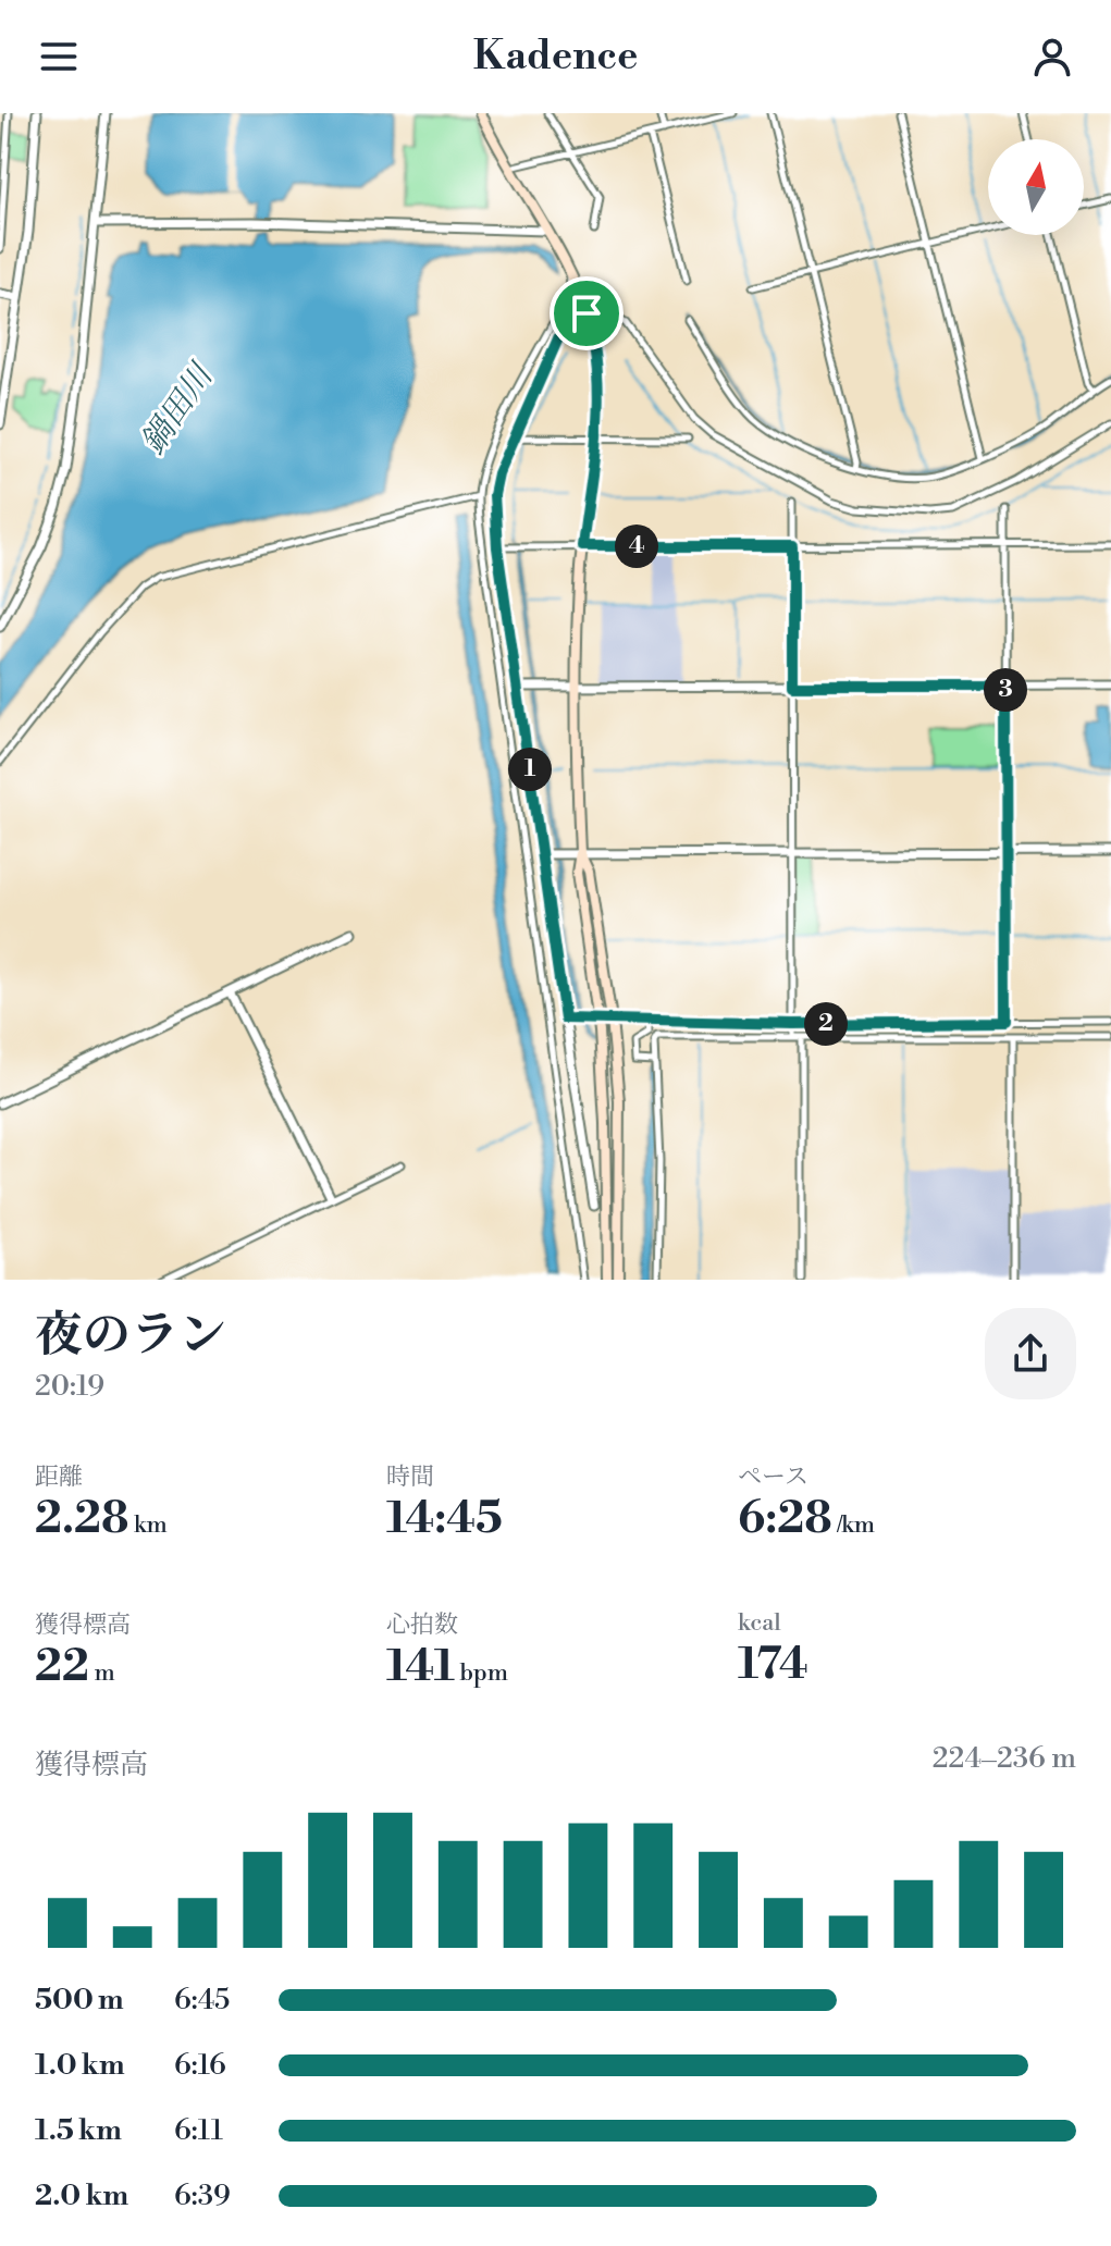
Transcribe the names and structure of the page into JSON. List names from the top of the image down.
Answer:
{
  "water": ["鍋田川"],
  "north": "top",
  "page": {
    "header": "Kadence",
    "pins": [
      "4",
      "3",
      "1",
      "2"
    ],
    "heading": ["夜のラン", "20:19"],
    "stats": [
      ["距離", "2.28 km"],
      ["時間", "14:45"],
      ["ペース", "6:28 /km"],
      ["獲得標高", "22 m"],
      ["心拍数", "141 bpm"],
      ["kcal", "174"]
    ],
    "chart": ["獲得標高", "224–236 m"],
    "list": [
      {
        "name": "500 m",
        "note": "6:45"
      },
      {
        "name": "1.0 km",
        "note": "6:16"
      },
      {
        "name": "1.5 km",
        "note": "6:11"
      },
      {
        "name": "2.0 km",
        "note": "6:39"
      }
    ]
  }
}
